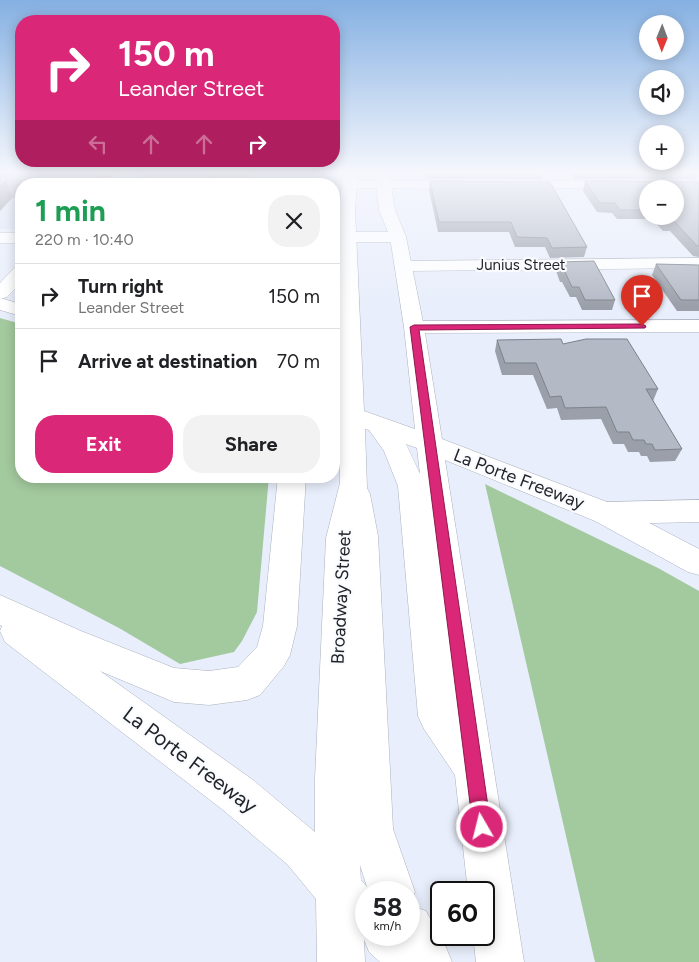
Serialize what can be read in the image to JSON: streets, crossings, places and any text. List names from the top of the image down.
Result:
{
  "streets": {
    "main road": ["Junius Street", "La Porte Freeway", "Broadway Street"]
  },
  "crossings": [
    ["La Porte Freeway", "Broadway Street"]
  ],
  "north": "bottom",
  "page": {
    "map_buttons": ["+", "−"],
    "turn": ["150 m", "Leander Street"],
    "heading": ["1 min", "220 m · 10:40"],
    "list": [
      {
        "name": "Turn right",
        "note": "Leander Street",
        "value": "150 m"
      },
      {
        "name": "Arrive at destination",
        "value": "70 m"
      }
    ],
    "buttons": ["Exit", "Share"],
    "speed": "58 km/h",
    "limit": "60"
  }
}
